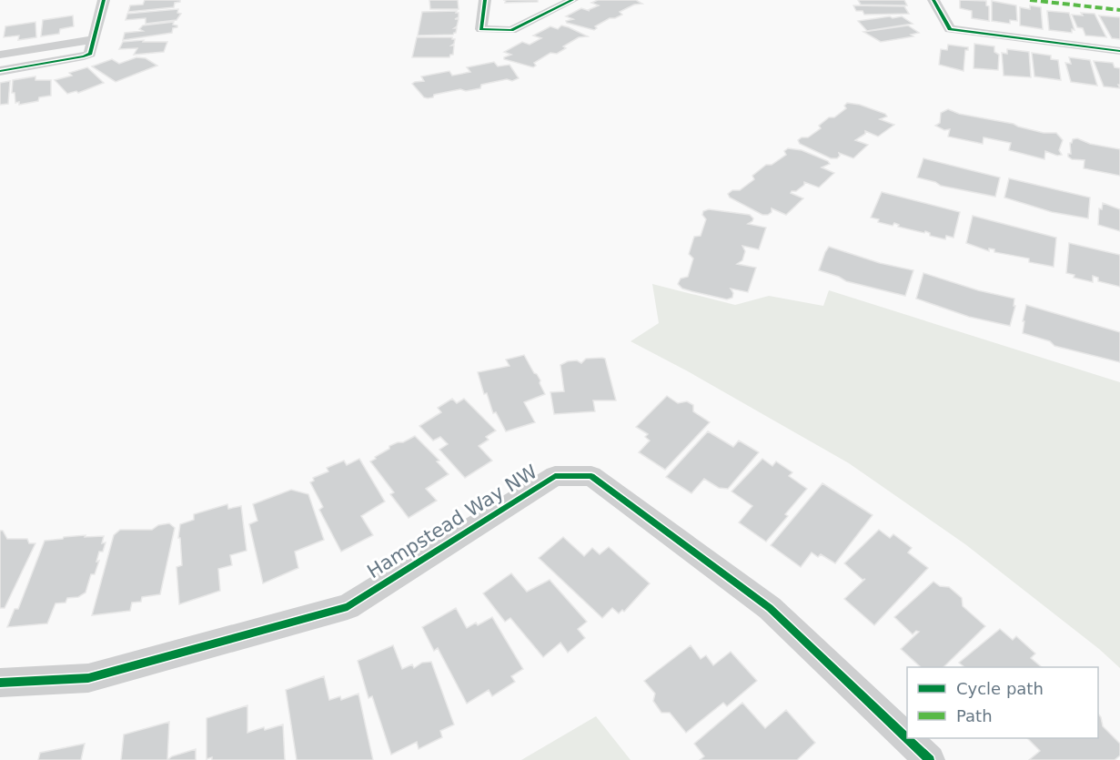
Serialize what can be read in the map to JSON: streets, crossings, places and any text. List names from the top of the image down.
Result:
{
  "streets": {
    "street": ["Hampstead Way NW"]
  },
  "legend": ["Cycle path", "Path"]
}
